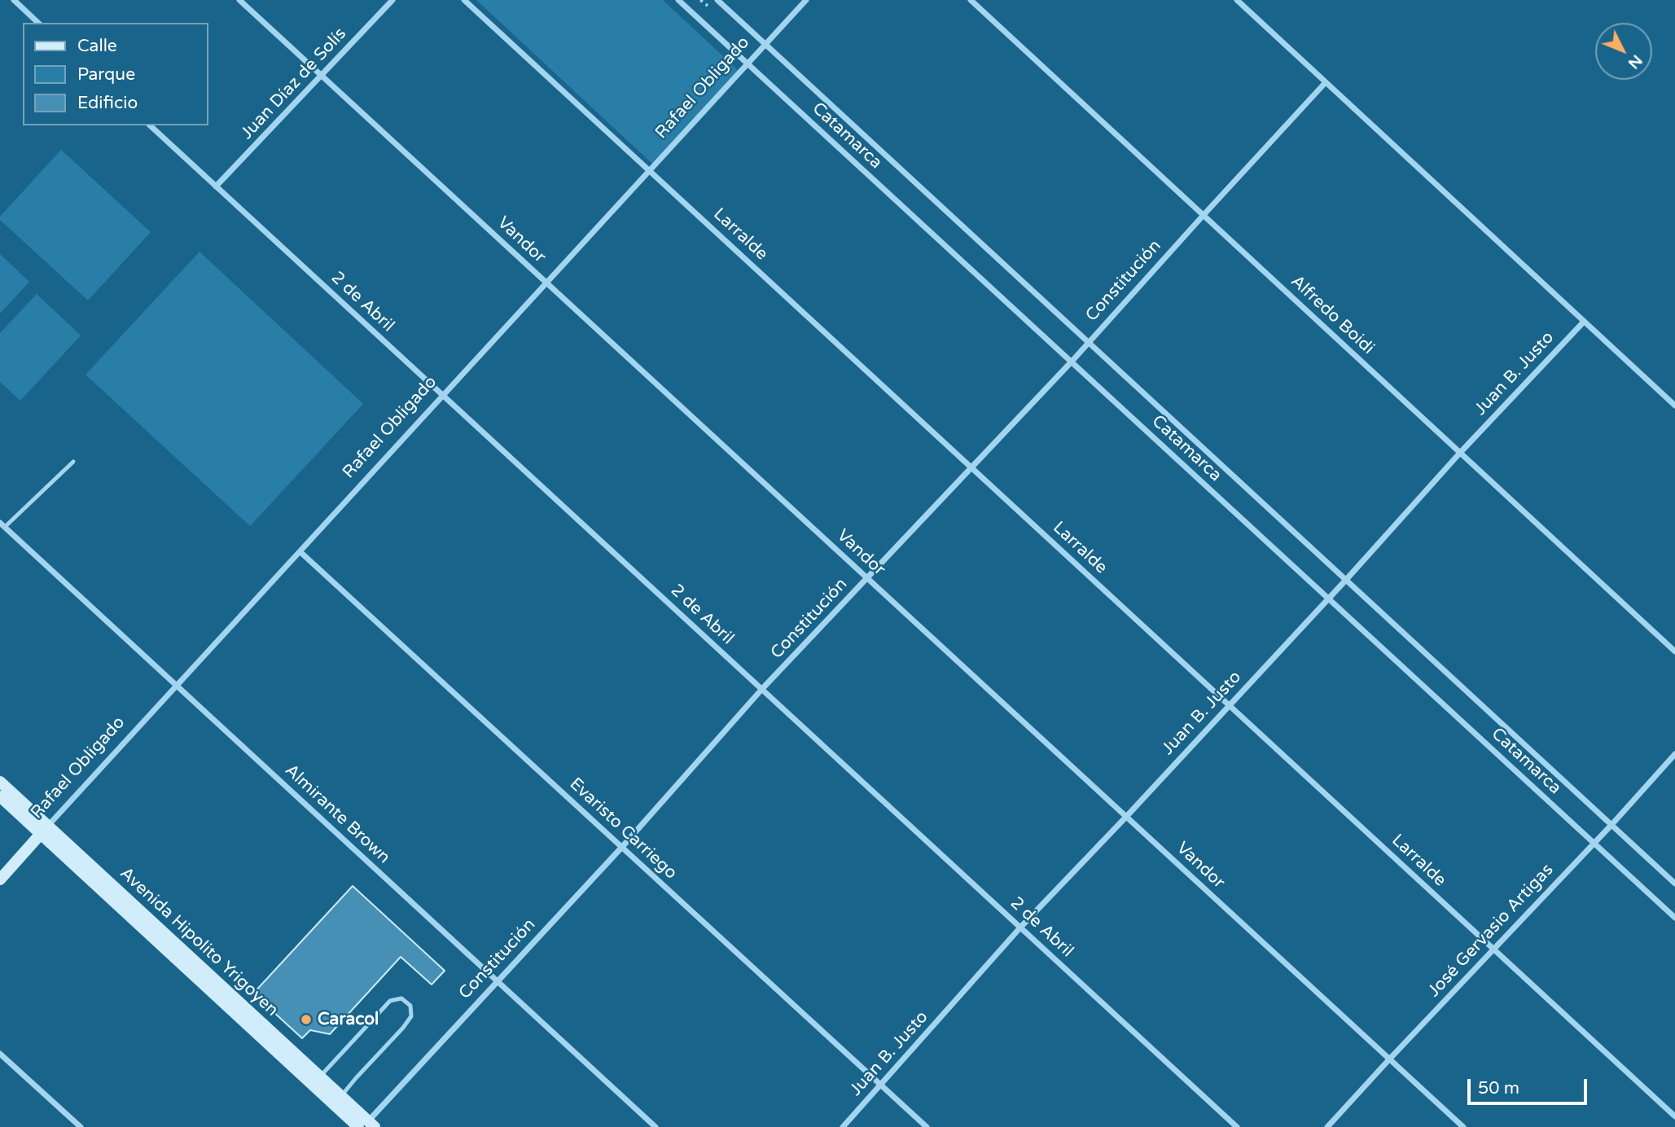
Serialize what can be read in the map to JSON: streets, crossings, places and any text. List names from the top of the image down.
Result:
{
  "streets": {
    "main road": ["Rafael Obligado", "Avenida Hipolito Yrigoyen"],
    "street": [
      "Juan Díaz de Solís",
      "Catamarca",
      "Larralde",
      "Vandor",
      "Constitución",
      "2 de Abril",
      "Alfredo Boidi",
      "Juan B. Justo",
      "Almirante Brown",
      "Evaristo Carriego",
      "José Gervasio Artigas"
    ]
  },
  "crossings": [
    ["Juan Díaz de Solís", "Vandor"],
    ["Juan Díaz de Solís", "2 de Abril"],
    ["Rafael Obligado", "Catamarca"],
    ["Rafael Obligado", "Larralde"],
    ["Rafael Obligado", "Vandor"],
    ["Rafael Obligado", "2 de Abril"],
    ["Rafael Obligado", "Almirante Brown"],
    ["Rafael Obligado", "Evaristo Carriego"],
    ["Rafael Obligado", "Avenida Hipolito Yrigoyen"],
    ["Catamarca", "Constitución"],
    ["Catamarca", "Juan B. Justo"],
    ["Catamarca", "José Gervasio Artigas"],
    ["Larralde", "Constitución"],
    ["Larralde", "Juan B. Justo"],
    ["Larralde", "José Gervasio Artigas"],
    ["Vandor", "Constitución"],
    ["Vandor", "Juan B. Justo"],
    ["Vandor", "José Gervasio Artigas"],
    ["Constitución", "2 de Abril"],
    ["Constitución", "Alfredo Boidi"],
    ["Constitución", "Almirante Brown"],
    ["Constitución", "Evaristo Carriego"],
    ["Constitución", "Avenida Hipolito Yrigoyen"],
    ["2 de Abril", "Juan B. Justo"],
    ["Alfredo Boidi", "Juan B. Justo"],
    ["Juan B. Justo", "Evaristo Carriego"]
  ],
  "places": ["Caracol"],
  "legend": ["Calle", "Parque", "Edificio"],
  "scale_bar": "50 m",
  "north": "bottom right"
}
